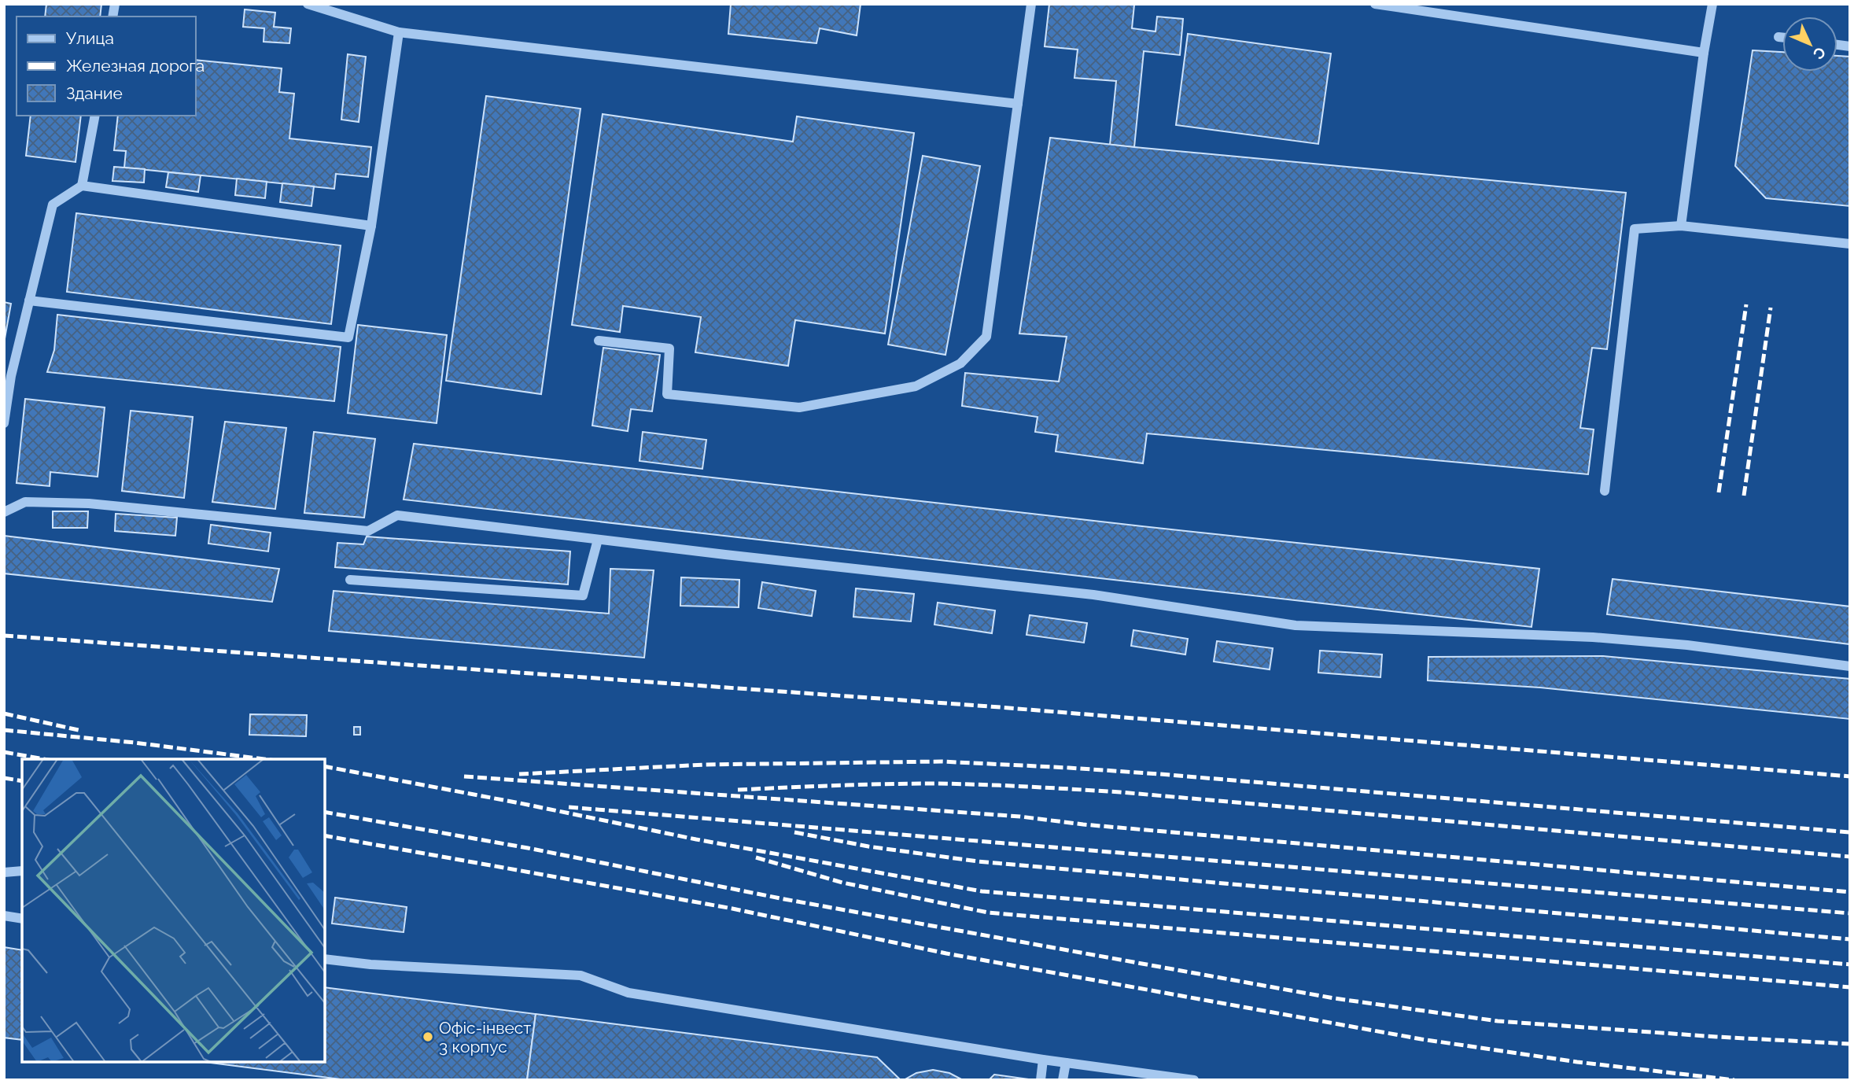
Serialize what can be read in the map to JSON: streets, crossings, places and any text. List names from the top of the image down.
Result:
{
  "places": ["Офіс-інвест 3 корпус"],
  "legend": ["Улица", "Железная дорога", "Здание"],
  "north": "bottom right"
}
